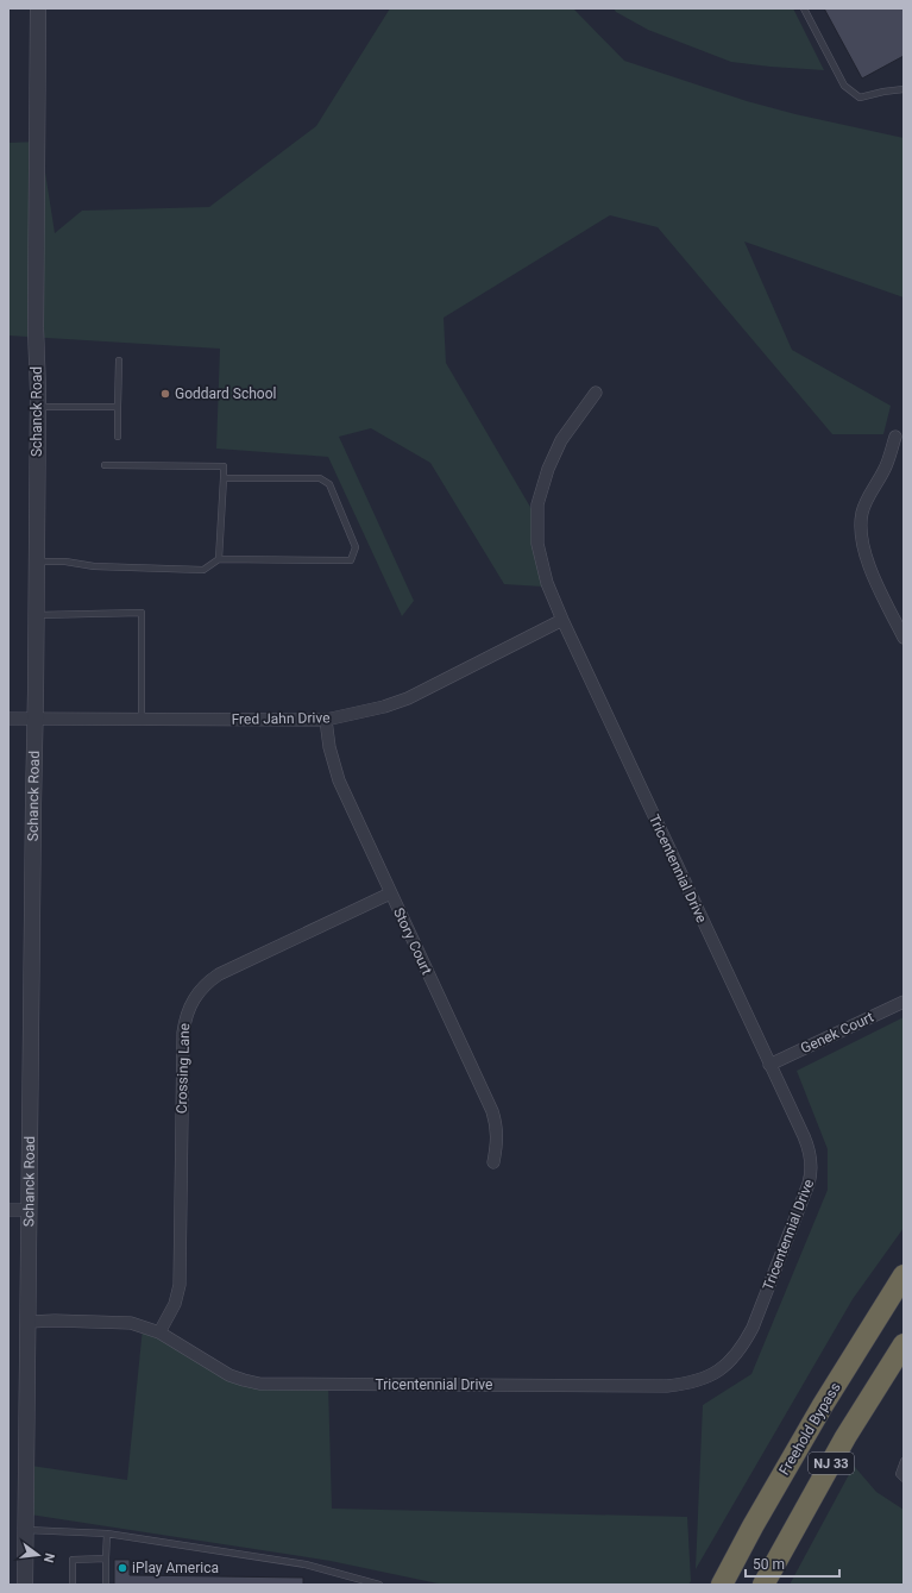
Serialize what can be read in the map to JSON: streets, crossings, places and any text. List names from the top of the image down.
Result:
{
  "streets": {
    "highway": ["Freehold Bypass", "NJ 33"],
    "street": [
      "Schanck Road",
      "Fred Jahn Drive",
      "Tricentennial Drive",
      "Story Court",
      "Genek Court",
      "Crossing Lane"
    ]
  },
  "crossings": [
    ["Schanck Road", "Fred Jahn Drive"],
    ["Schanck Road", "Tricentennial Drive"],
    ["Fred Jahn Drive", "Tricentennial Drive"],
    ["Fred Jahn Drive", "Story Court"],
    ["Tricentennial Drive", "Genek Court"],
    ["Tricentennial Drive", "Crossing Lane"],
    ["Story Court", "Crossing Lane"]
  ],
  "places": ["Goddard School", "iPlay America"],
  "scale_bar": "50 m",
  "north": "right"
}
